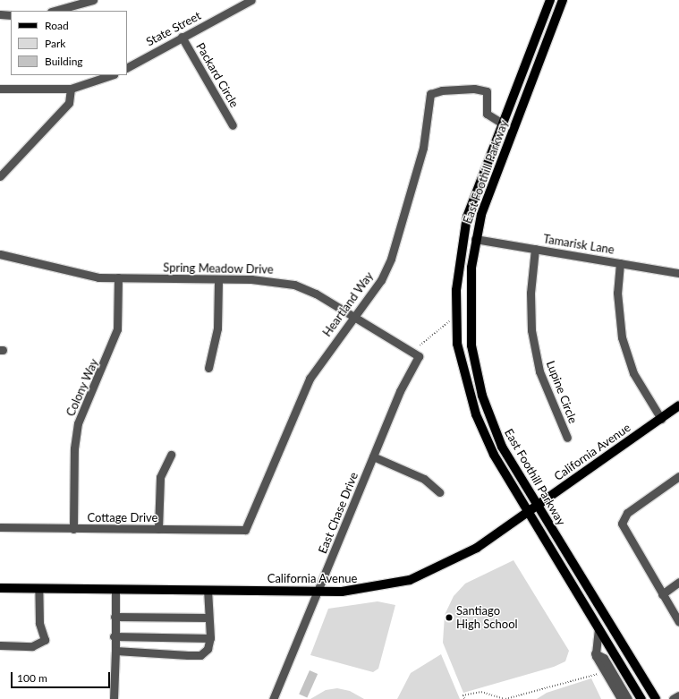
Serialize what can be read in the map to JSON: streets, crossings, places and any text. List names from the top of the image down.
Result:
{
  "streets": {
    "main road": ["East Foothill Parkway", "California Avenue"],
    "street": [
      "State Street",
      "Packard Circle",
      "Tamarisk Lane",
      "Spring Meadow Drive",
      "Heartland Way",
      "Colony Way",
      "Lupine Circle",
      "East Chase Drive",
      "Cottage Drive"
    ]
  },
  "crossings": [
    ["State Street", "Packard Circle"],
    ["East Foothill Parkway", "Tamarisk Lane"],
    ["East Foothill Parkway", "Heartland Way"],
    ["East Foothill Parkway", "California Avenue"],
    ["Tamarisk Lane", "Lupine Circle"],
    ["Spring Meadow Drive", "Heartland Way"],
    ["Spring Meadow Drive", "Colony Way"],
    ["Spring Meadow Drive", "East Chase Drive"],
    ["Heartland Way", "Cottage Drive"],
    ["Colony Way", "Cottage Drive"],
    ["California Avenue", "East Chase Drive"]
  ],
  "places": ["Santiago High School"],
  "legend": ["Road", "Park", "Building"],
  "scale_bar": "100 m"
}
